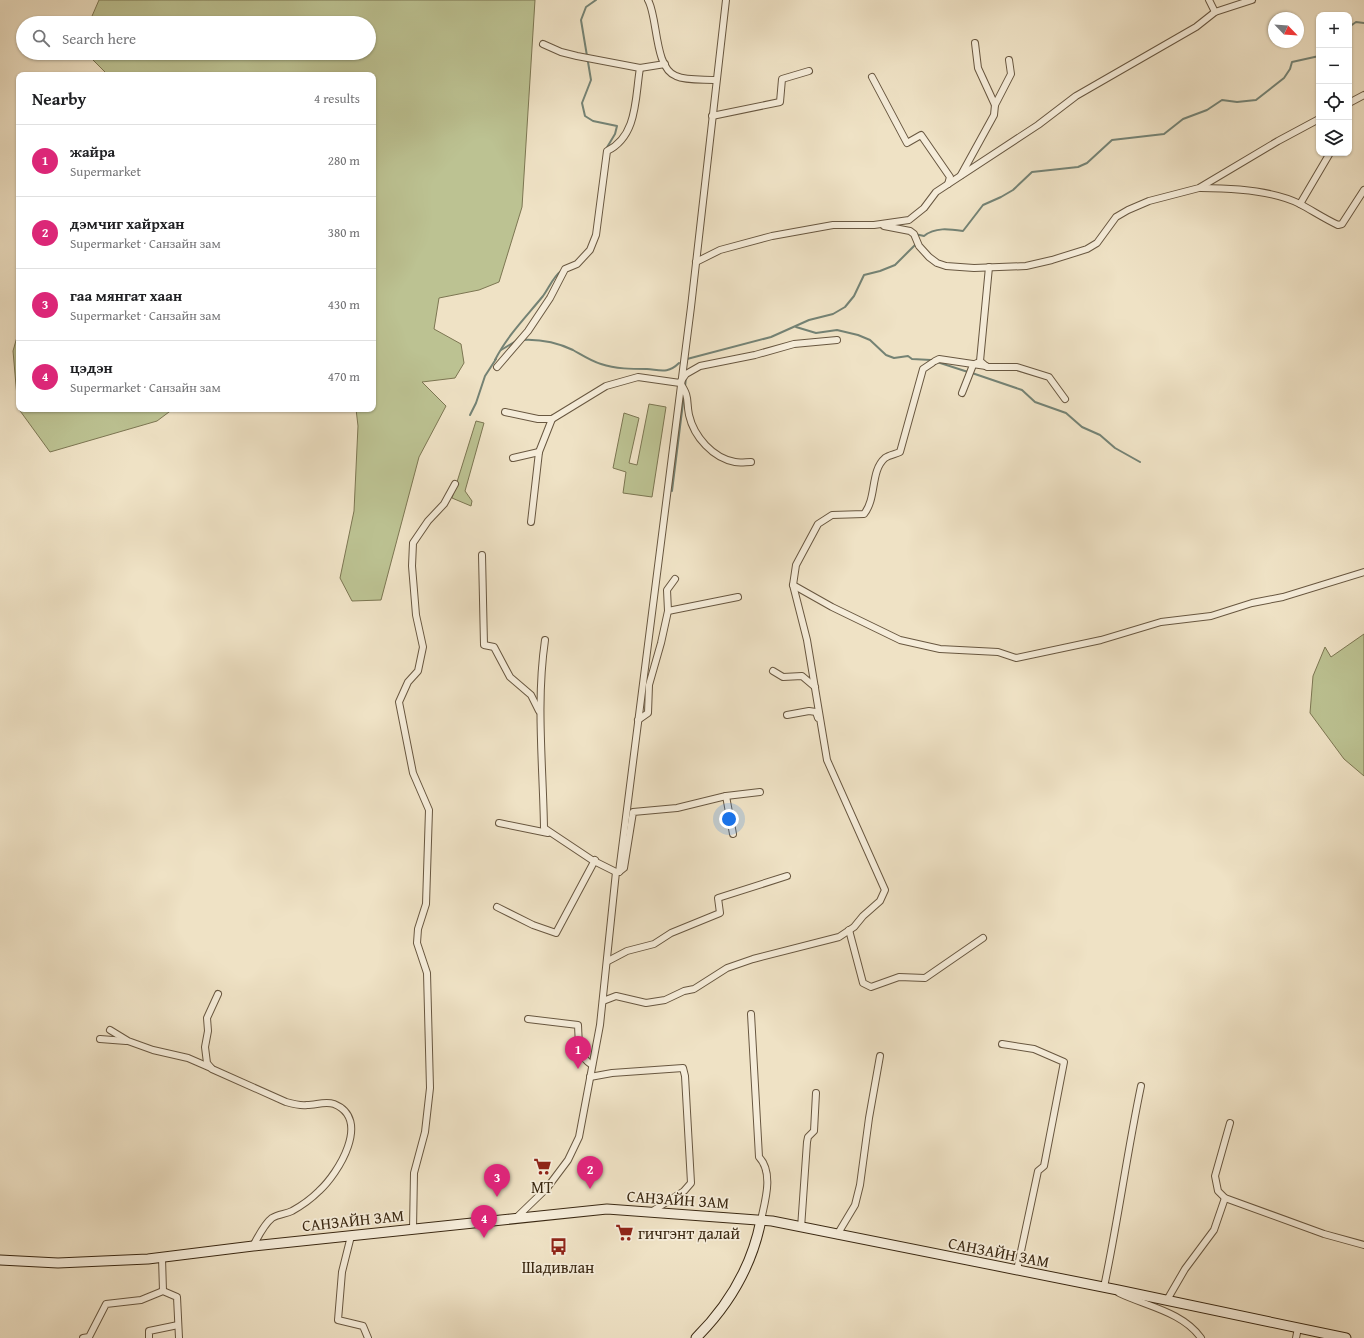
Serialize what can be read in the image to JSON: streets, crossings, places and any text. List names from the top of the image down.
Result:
{
  "streets": {
    "main road": ["САНЗАЙН ЗАМ"]
  },
  "places": {
    "supermarket": ["MT", "гичгэнт далай"],
    "bus stop": ["Шадивлан"]
  },
  "north": "bottom right",
  "page": {
    "map_buttons": ["+", "−"],
    "search": "Search here",
    "heading": ["Nearby", "4 results"],
    "list": [
      {
        "mark": "1",
        "name": "жайра",
        "note": "Supermarket",
        "value": "280 m"
      },
      {
        "mark": "2",
        "name": "дэмчиг хайрхан",
        "note": "Supermarket · Санзайн зам",
        "value": "380 m"
      },
      {
        "mark": "3",
        "name": "гаа мянгат хаан",
        "note": "Supermarket · Санзайн зам",
        "value": "430 m"
      },
      {
        "mark": "4",
        "name": "цэдэн",
        "note": "Supermarket · Санзайн зам",
        "value": "470 m"
      }
    ],
    "pins": [
      "1",
      "2",
      "3",
      "4"
    ]
  }
}
